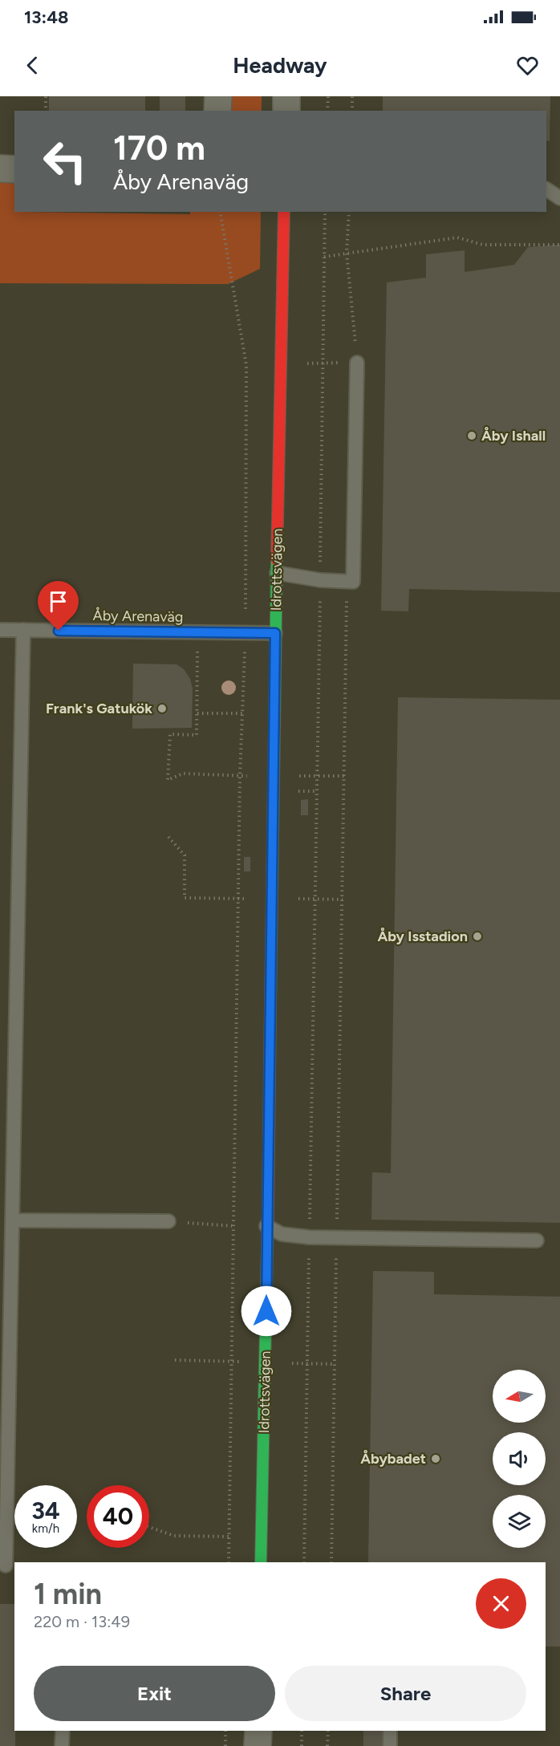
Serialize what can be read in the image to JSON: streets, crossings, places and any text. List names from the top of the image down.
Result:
{
  "streets": {
    "street": ["Idrottsvägen"],
    "lane": ["Åby Arenaväg"]
  },
  "crossings": [
    ["Idrottsvägen", "Åby Arenaväg"]
  ],
  "places": [
    "Åby Ishall",
    "Frank's Gatukök",
    "Åby Isstadion",
    "Åbybadet"
  ],
  "north": "left",
  "page": {
    "status": "13:48",
    "header": "Headway",
    "turn": ["170 m", "Åby Arenaväg"],
    "speed": "34 km/h",
    "limit": "40",
    "heading": ["1 min", "220 m · 13:49"],
    "buttons": ["Exit", "Share"]
  }
}
